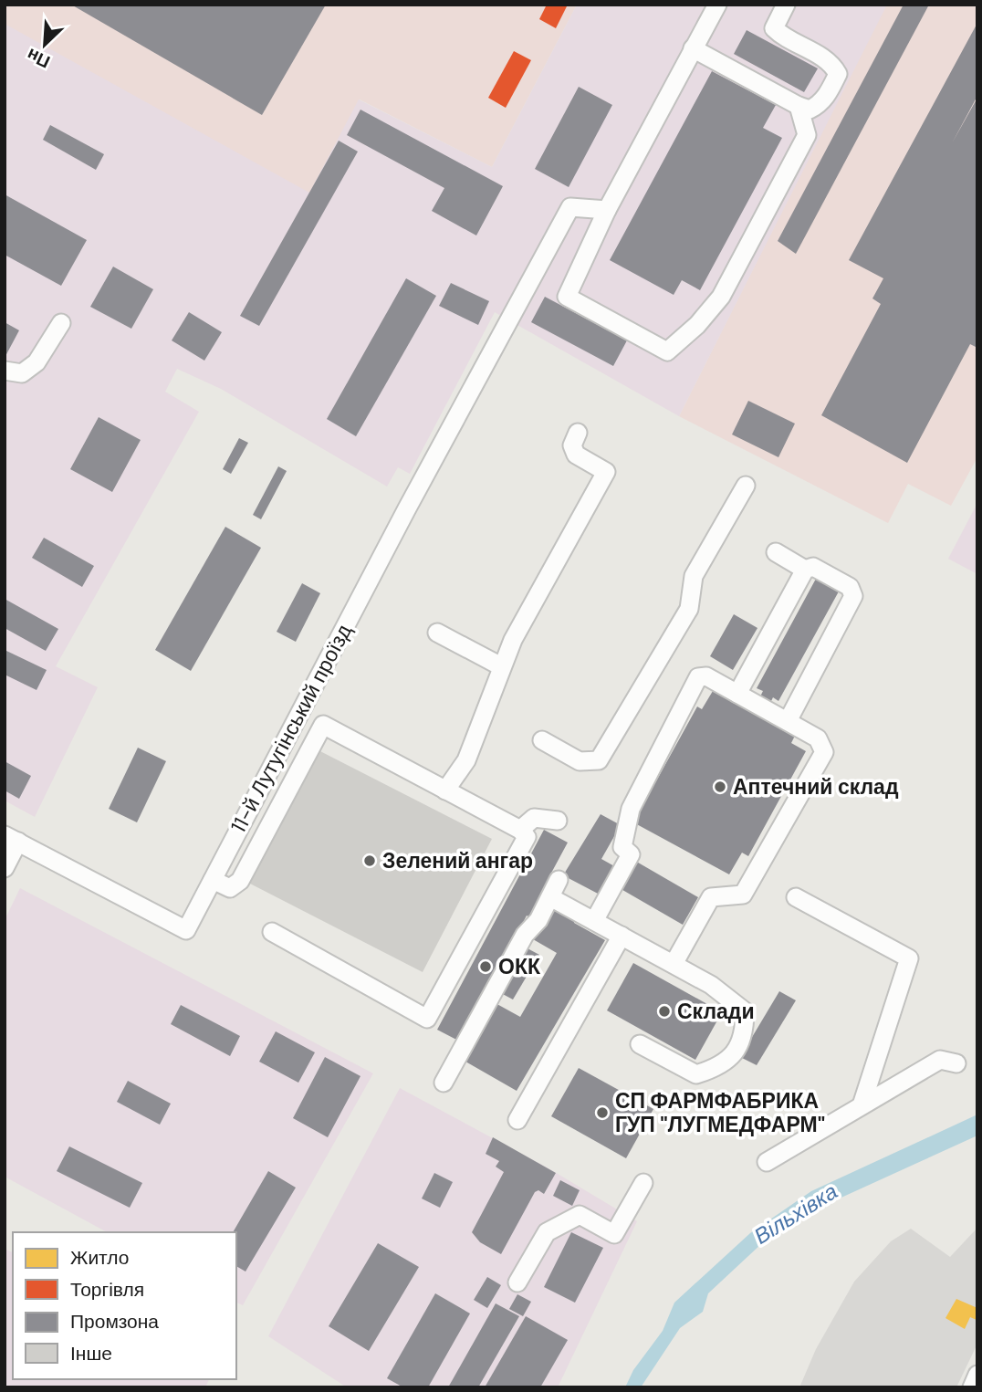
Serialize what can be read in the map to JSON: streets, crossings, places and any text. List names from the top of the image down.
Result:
{
  "streets": {
    "street": ["11-й Лутугінський проїзд"]
  },
  "water": ["Вільхівка"],
  "places": [
    "Аптечний склад",
    "Зелений ангар",
    "ОКК",
    "Склади",
    "СП ФАРМФАБРИКА ГУП \"ЛУГМЕДФАРМ\""
  ],
  "legend": [
    "Житло",
    "Торгівля",
    "Промзона",
    "Інше"
  ],
  "north": "bottom left"
}
